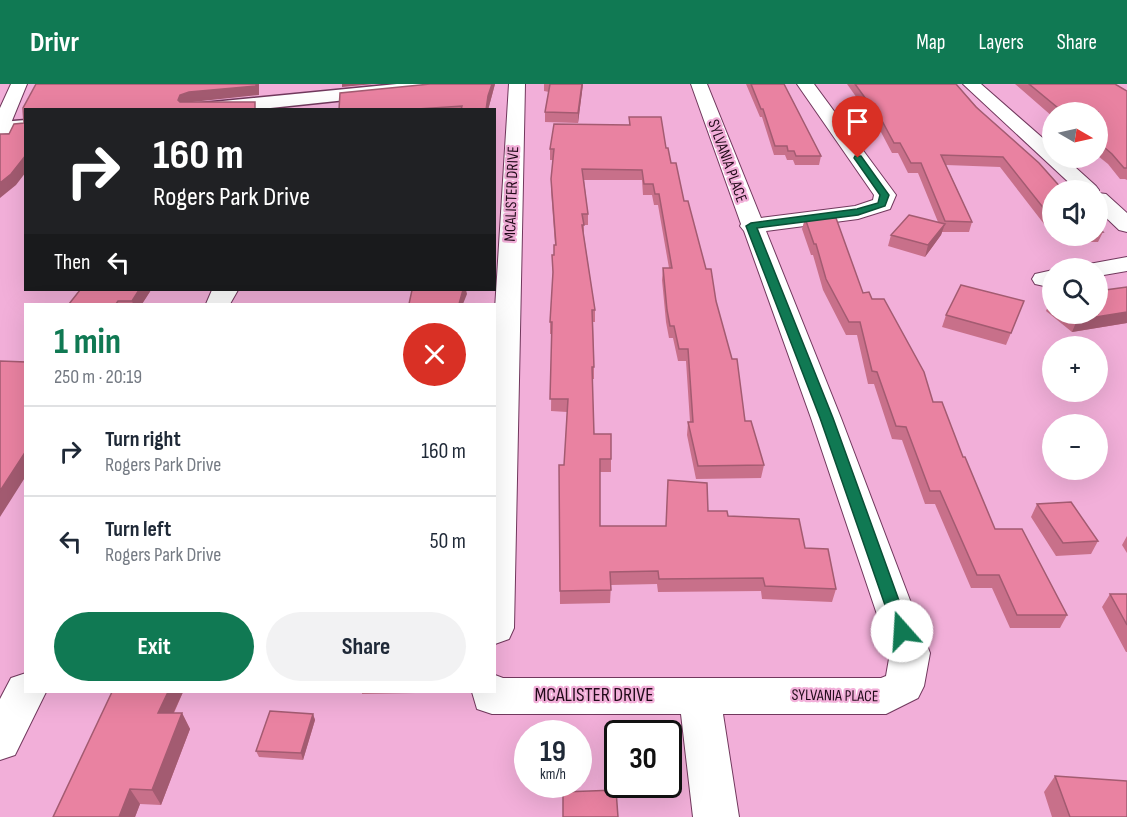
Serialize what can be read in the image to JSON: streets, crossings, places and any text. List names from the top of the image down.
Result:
{
  "streets": {
    "street": ["SYLVANIA PLACE", "MCALISTER DRIVE"]
  },
  "crossings": [
    ["SYLVANIA PLACE", "MCALISTER DRIVE"]
  ],
  "north": "right",
  "page": {
    "header": "Drivr",
    "nav": ["Map", "Layers", "Share"],
    "map_buttons": ["+", "−"],
    "turn": ["160 m", "Rogers Park Drive"],
    "then": "Then",
    "heading": ["1 min", "250 m · 20:19"],
    "list": [
      {
        "name": "Turn right",
        "note": "Rogers Park Drive",
        "value": "160 m"
      },
      {
        "name": "Turn left",
        "note": "Rogers Park Drive",
        "value": "50 m"
      }
    ],
    "buttons": ["Exit", "Share"],
    "speed": "19 km/h",
    "limit": "30"
  }
}
